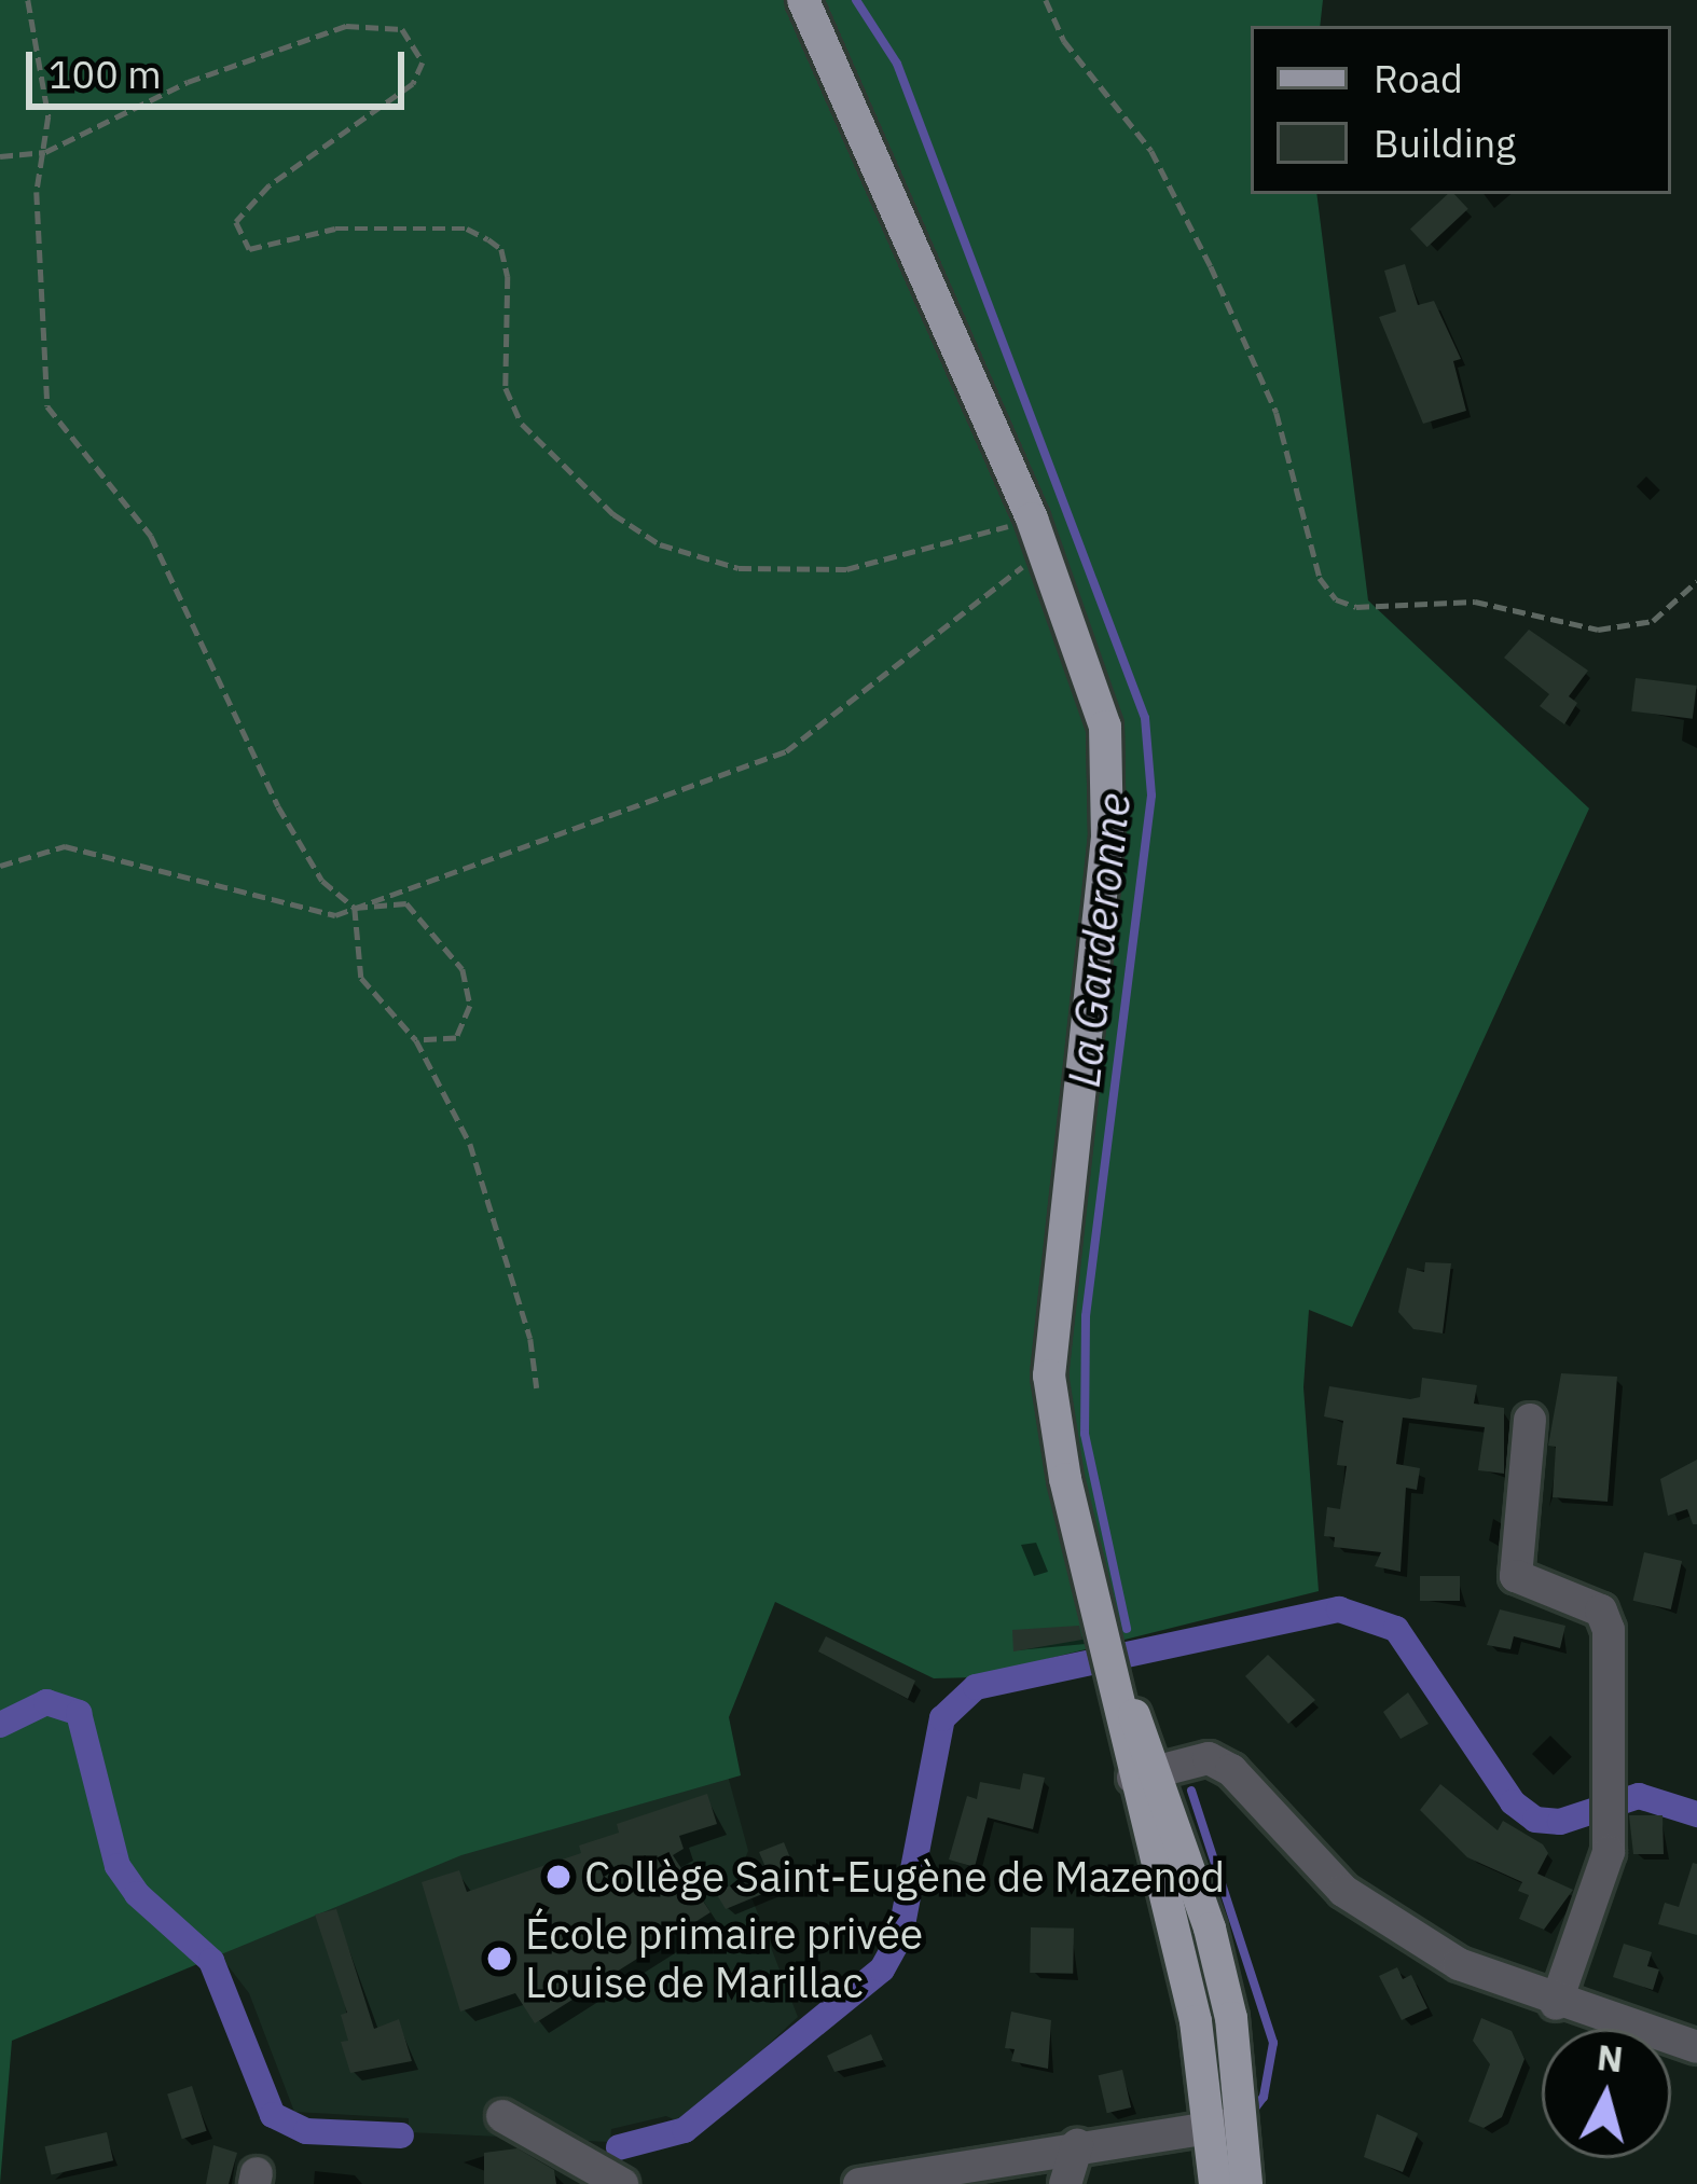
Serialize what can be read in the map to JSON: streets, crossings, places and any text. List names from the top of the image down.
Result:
{
  "water": ["La Garderonne"],
  "places": ["Collège Saint-Eugène de Mazenod", "École primaire privée Louise de Marillac"],
  "legend": ["Road", "Building"],
  "scale_bar": "100 m",
  "north": "top"
}
